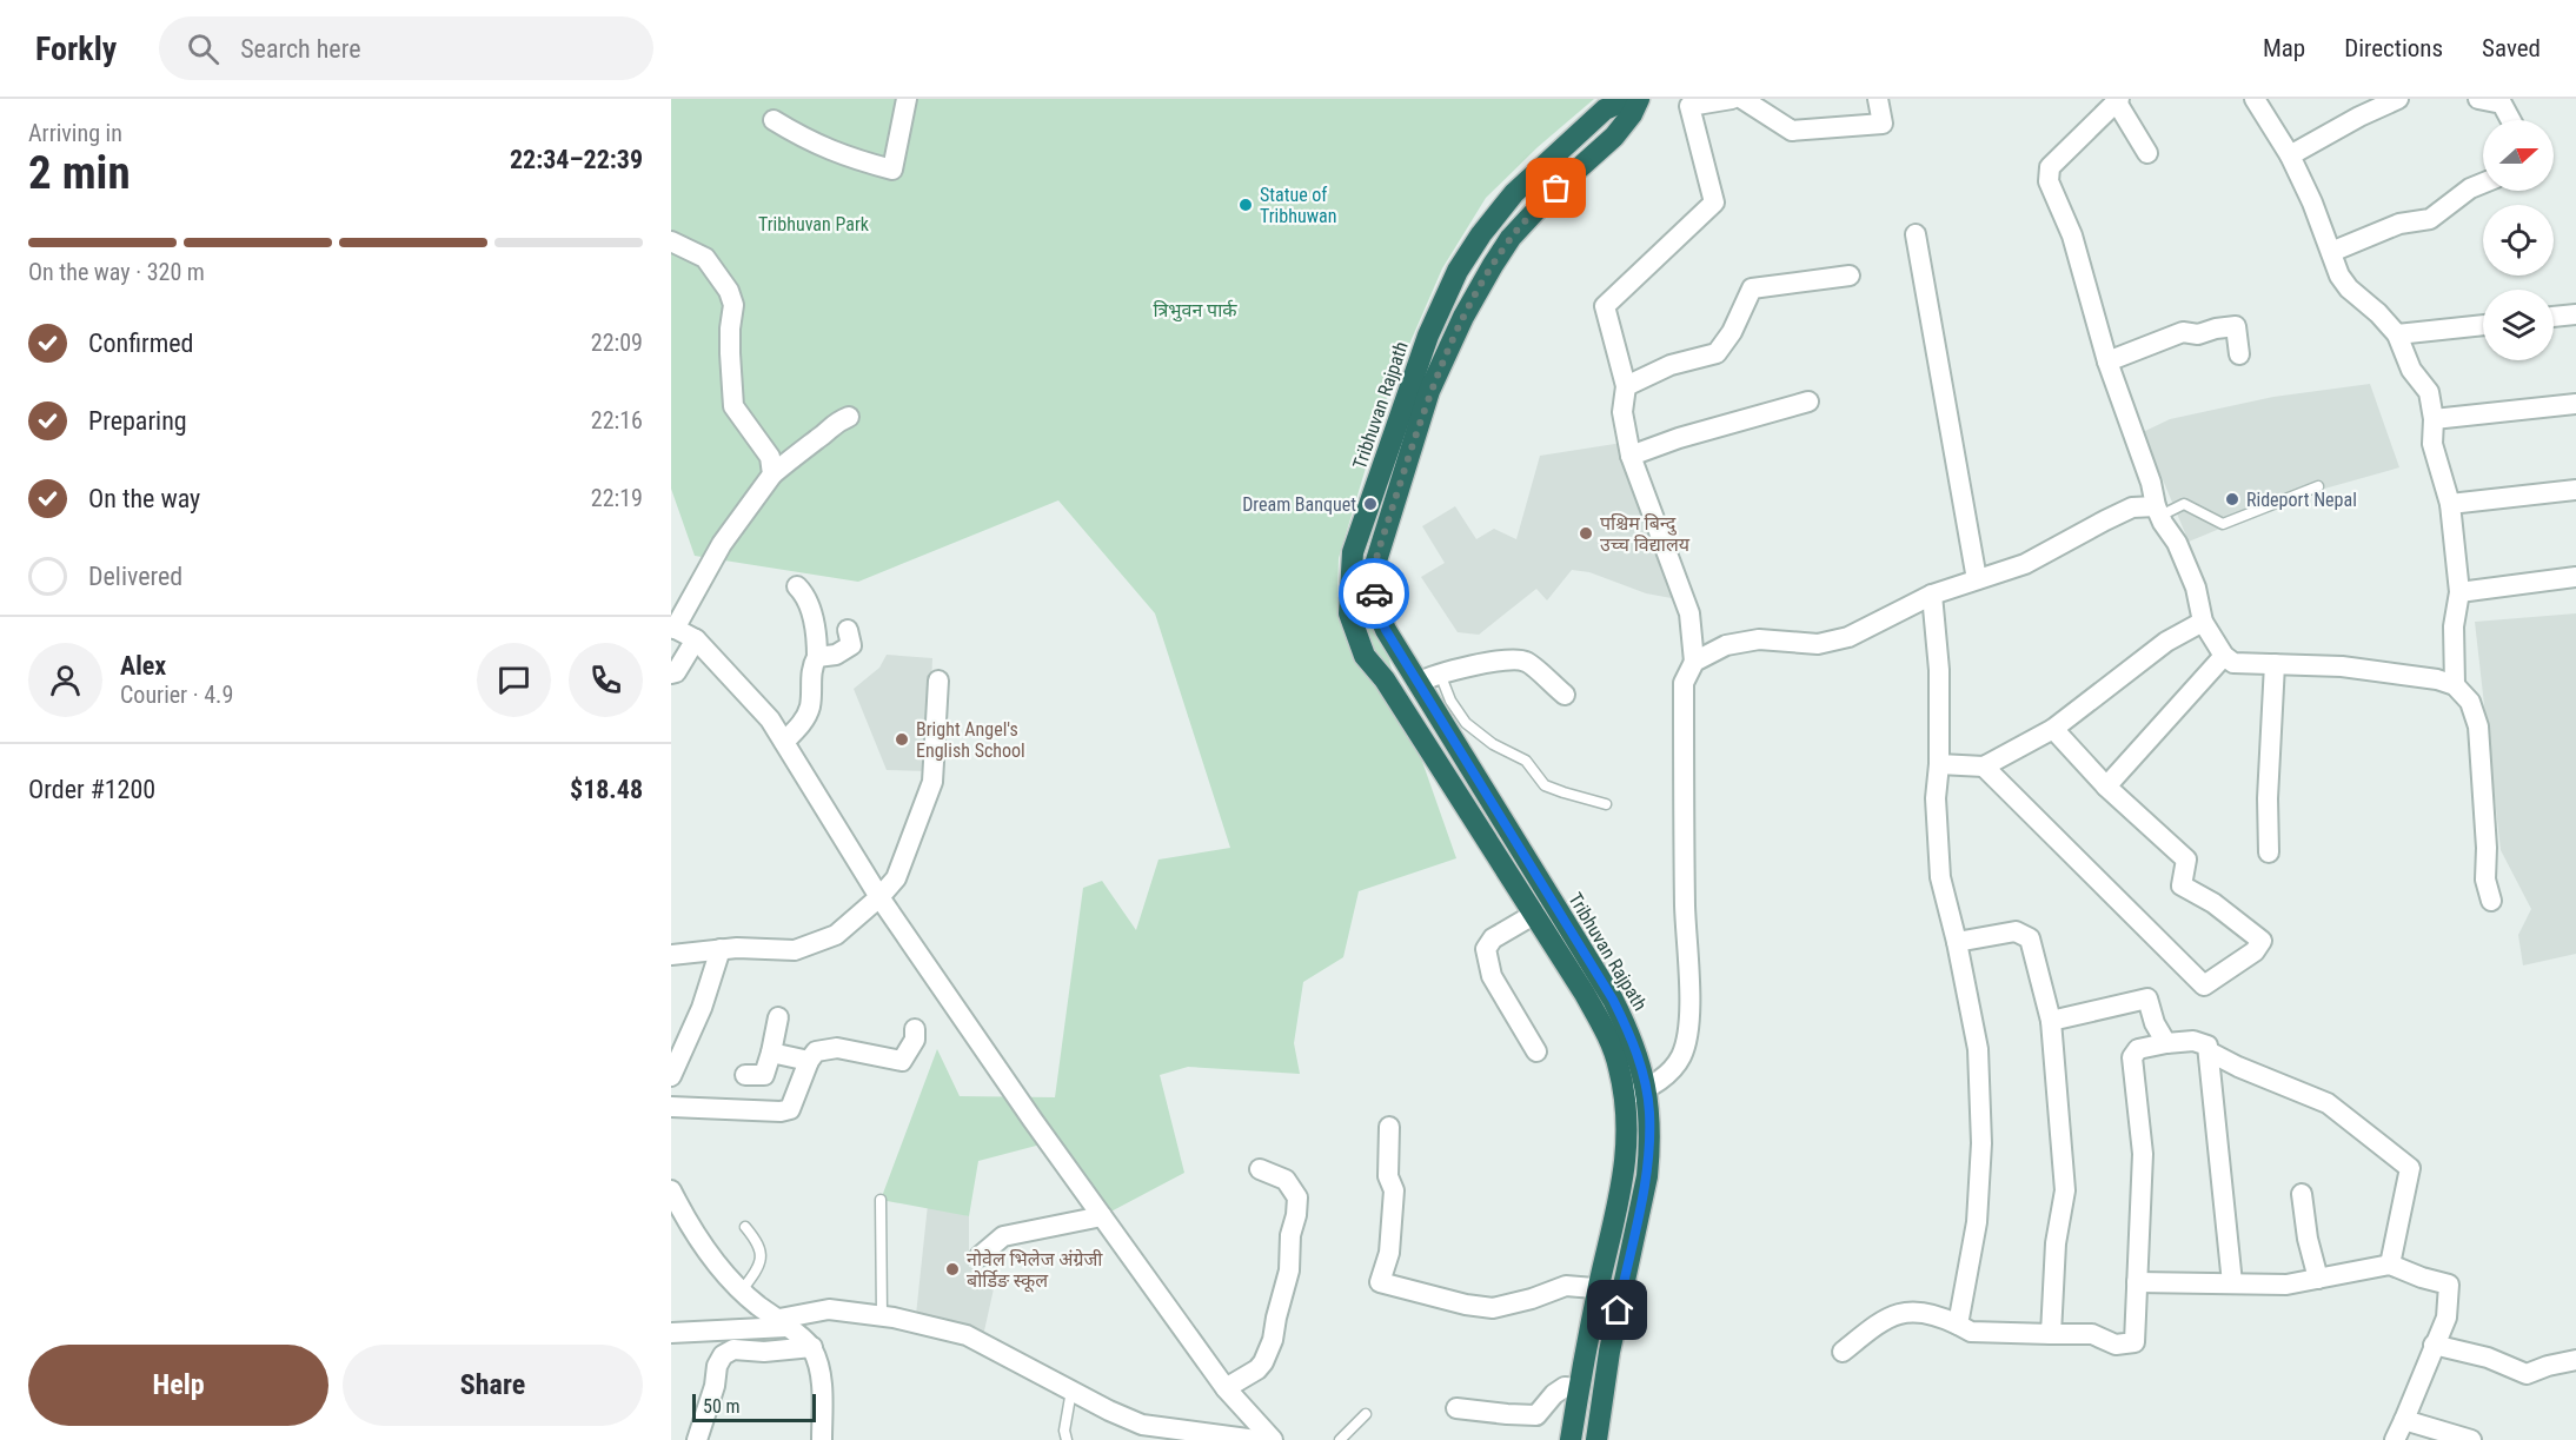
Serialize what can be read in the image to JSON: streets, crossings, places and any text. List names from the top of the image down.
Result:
{
  "streets": {
    "highway": ["Tribhuvan Rajpath"]
  },
  "parks": ["Tribhuvan Park", "त्रिभुवन पार्क"],
  "places": [
    "Statue of Tribhuwan",
    "Rideport Nepal",
    "Dream Banquet",
    "पश्चिम बिन्दु उच्च विद्यालय",
    "Bright Angel's English School",
    "नोवेल भिलेज अंग्रेजी बोर्डिङ स्कूल"
  ],
  "scale_bar": "50 m",
  "north": "right",
  "page": {
    "header": "Forkly",
    "search": "Search here",
    "nav": ["Map", "Directions", "Saved"],
    "heading": ["2 min", "Arriving in", "22:34–22:39"],
    "panel": [
      "Alex",
      "Courier · 4.9",
      "Order #1200",
      "$18.48"
    ],
    "bar": "On the way · 320 m",
    "list": [
      ["Confirmed", "22:09"],
      ["Preparing", "22:16"],
      ["On the way", "22:19"],
      "Delivered"
    ],
    "buttons": ["Help", "Share"],
    "scale": "50 m"
  }
}
